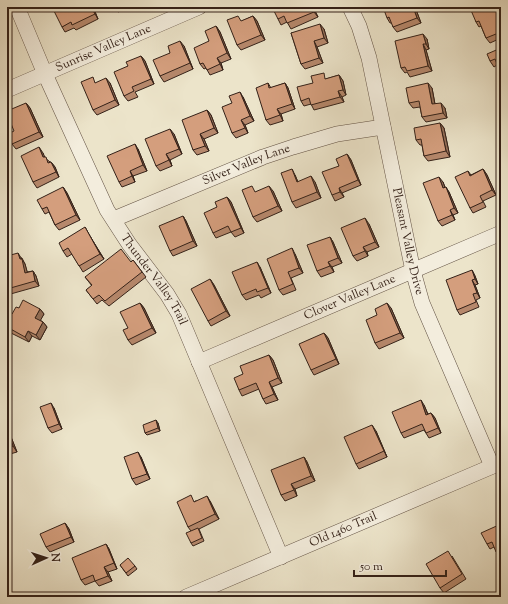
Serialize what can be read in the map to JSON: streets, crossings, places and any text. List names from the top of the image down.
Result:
{
  "streets": {
    "street": [
      "Sunrise Valley Lane",
      "Silver Valley Lane",
      "Pleasant Valley Drive",
      "Thunder Valley Trail",
      "Clover Valley Lane",
      "Old 1460 Trail"
    ]
  },
  "crossings": [
    ["Sunrise Valley Lane", "Thunder Valley Trail"],
    ["Silver Valley Lane", "Pleasant Valley Drive"],
    ["Silver Valley Lane", "Thunder Valley Trail"],
    ["Pleasant Valley Drive", "Clover Valley Lane"],
    ["Pleasant Valley Drive", "Old 1460 Trail"],
    ["Thunder Valley Trail", "Clover Valley Lane"],
    ["Thunder Valley Trail", "Old 1460 Trail"]
  ],
  "scale_bar": "50 m",
  "north": "right"
}
